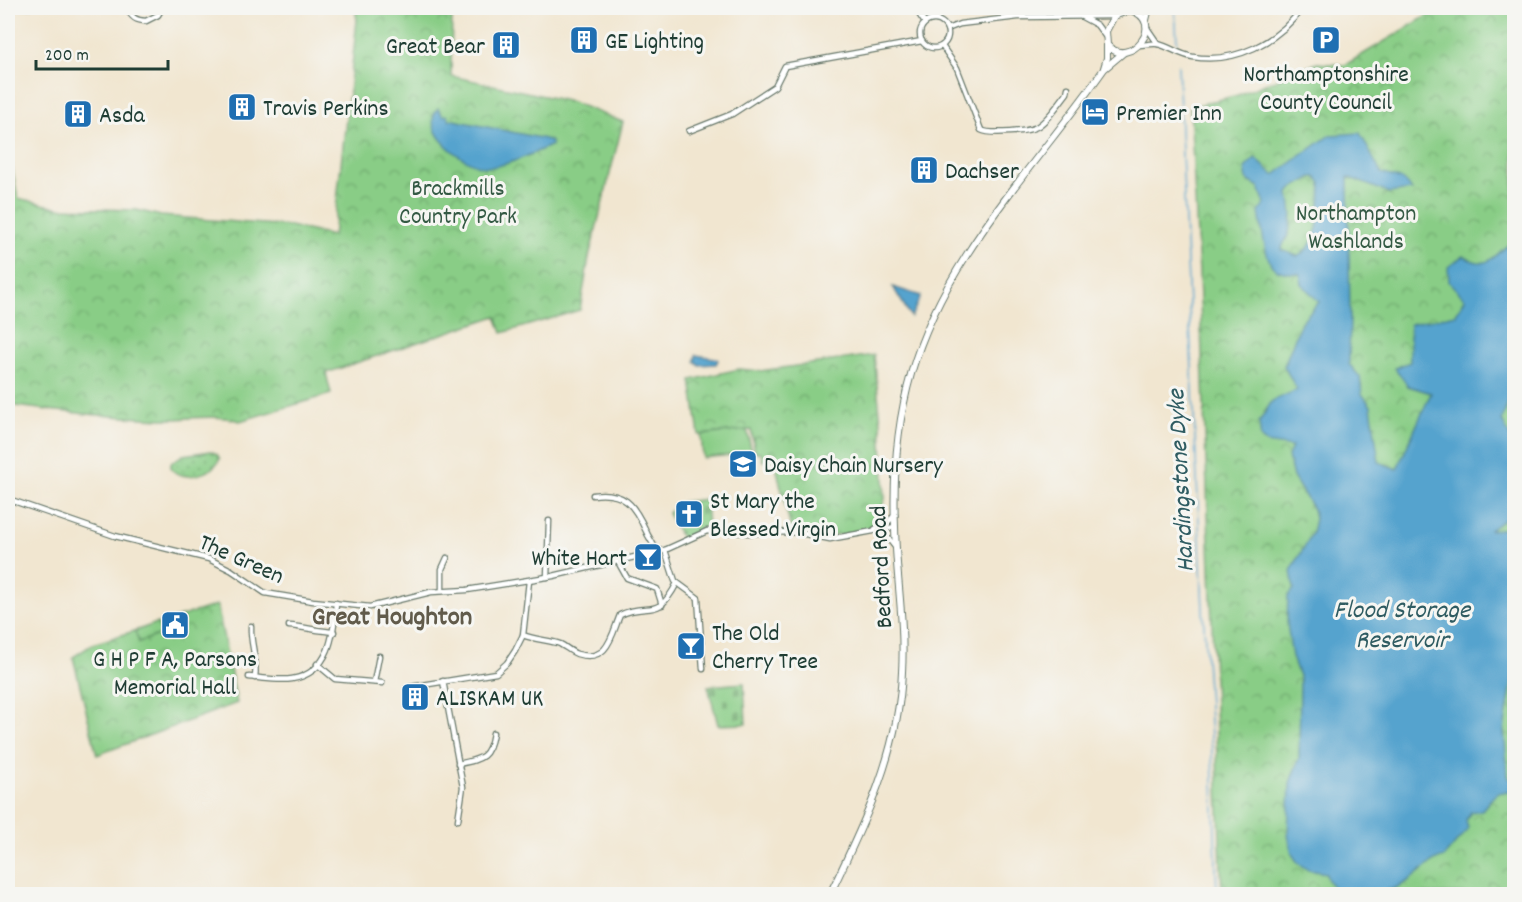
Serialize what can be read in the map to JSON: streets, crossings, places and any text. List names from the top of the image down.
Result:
{
  "streets": {
    "highway": ["Bedford Road"],
    "street": ["The Green"]
  },
  "districts": ["Great Houghton"],
  "water": ["Hardingstone Dyke", "Flood Storage Reservoir"],
  "parks": ["Brackmills Country Park", "Northampton Washlands"],
  "places": {
    "building": [
      "GE Lighting",
      "Great Bear",
      "Travis Perkins",
      "Asda",
      "Dachser",
      "ALISKAM UK"
    ],
    "parking": ["Northamptonshire County Council"],
    "hotel": ["Premier Inn"],
    "school or university": ["Daisy Chain Nursery"],
    "church": ["St Mary the Blessed Virgin"],
    "bar": ["White Hart", "The Old Cherry Tree"],
    "public building": ["G H P F A, Parsons Memorial Hall"]
  },
  "scale_bar": "200 m"
}
